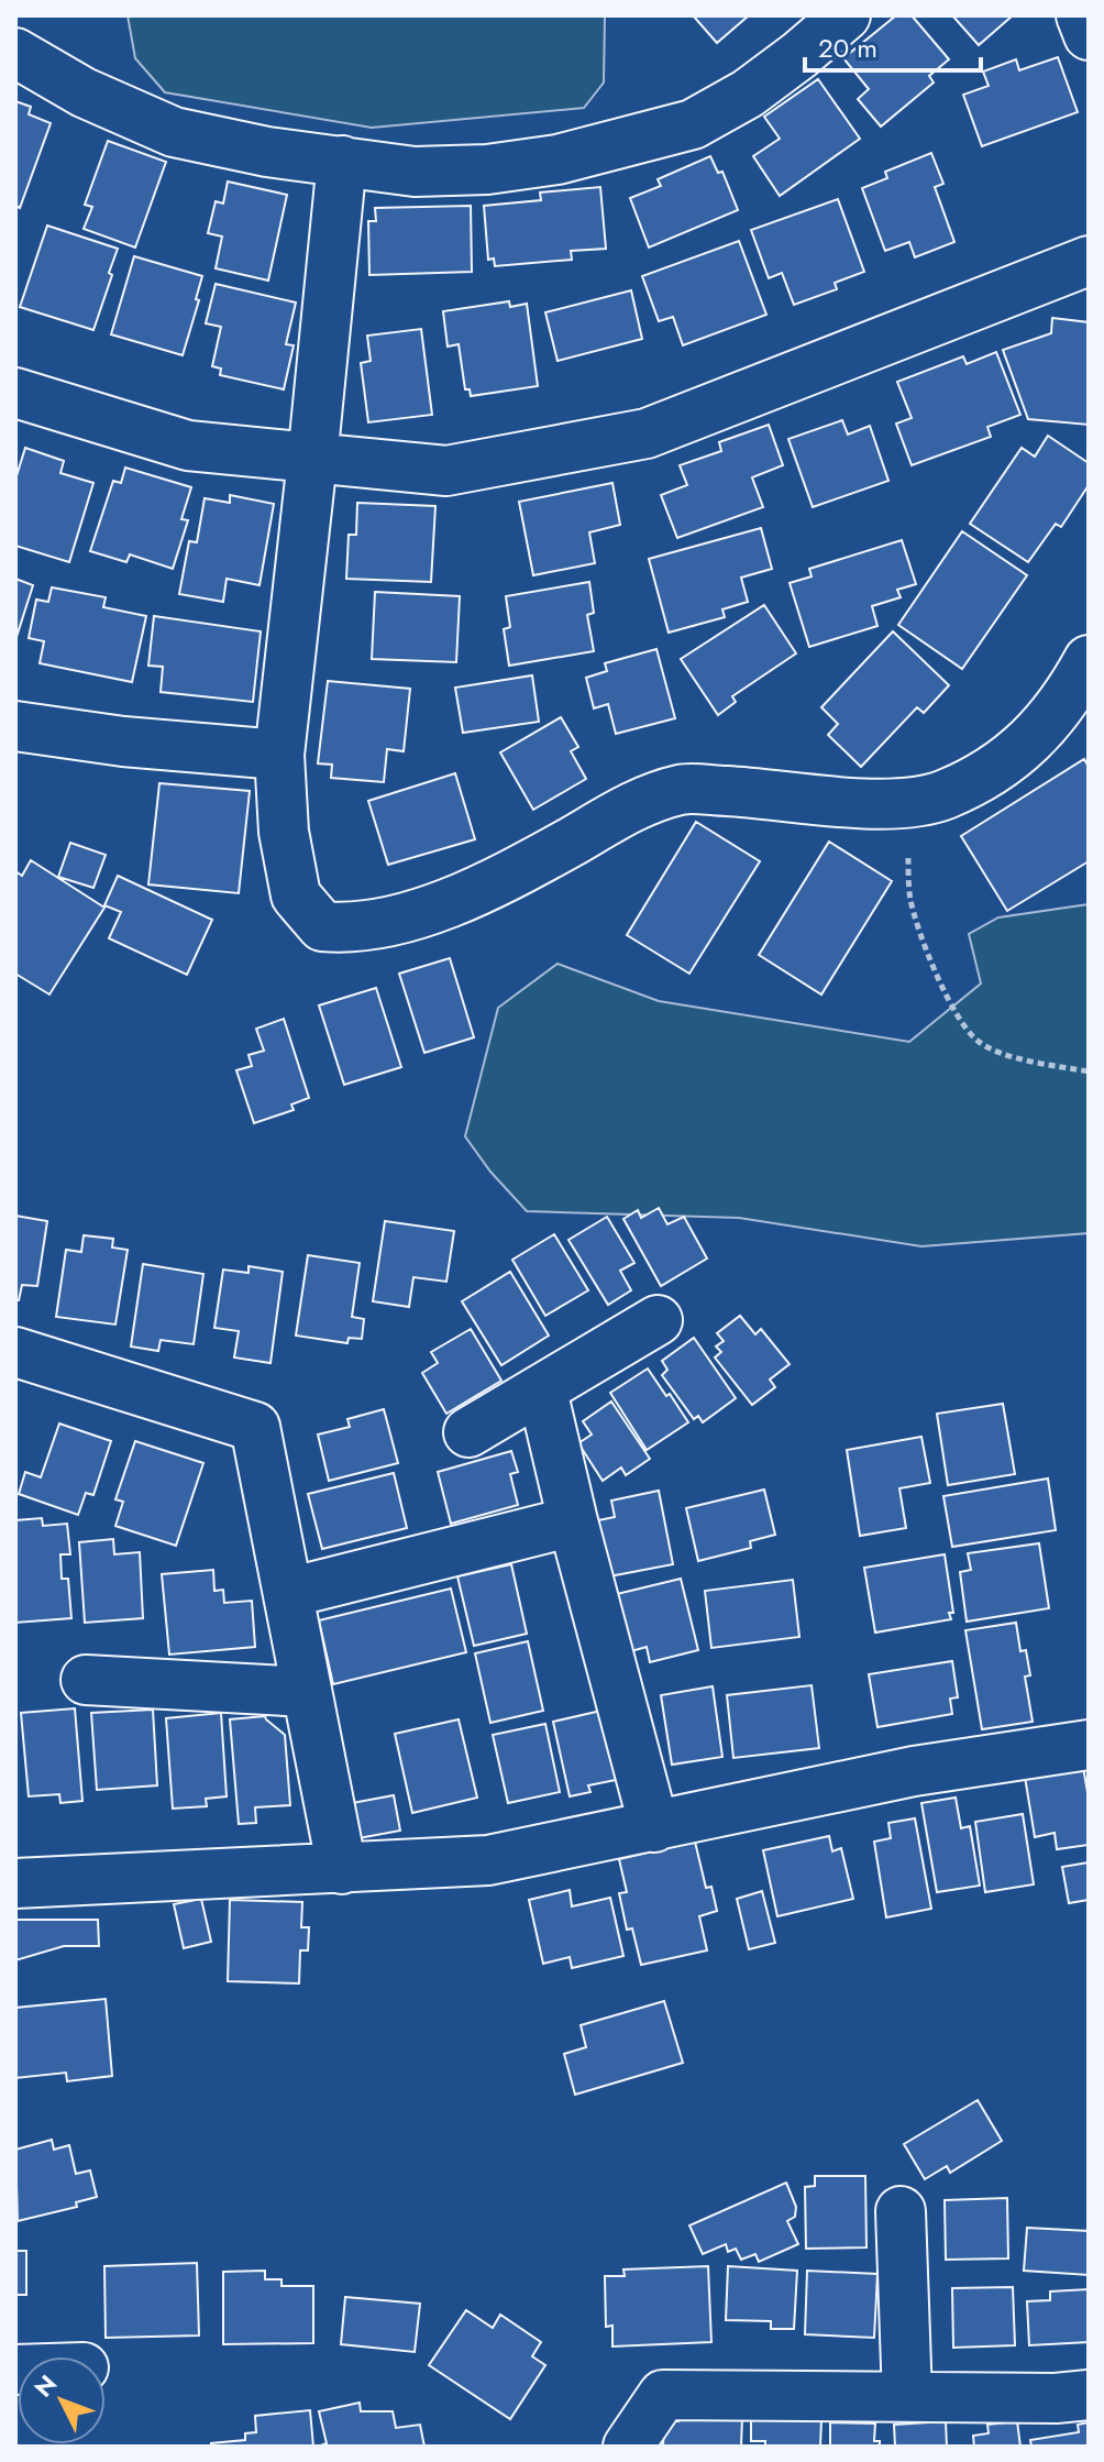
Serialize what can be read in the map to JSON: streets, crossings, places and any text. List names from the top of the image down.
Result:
{
  "scale_bar": "20 m",
  "north": "top left"
}
